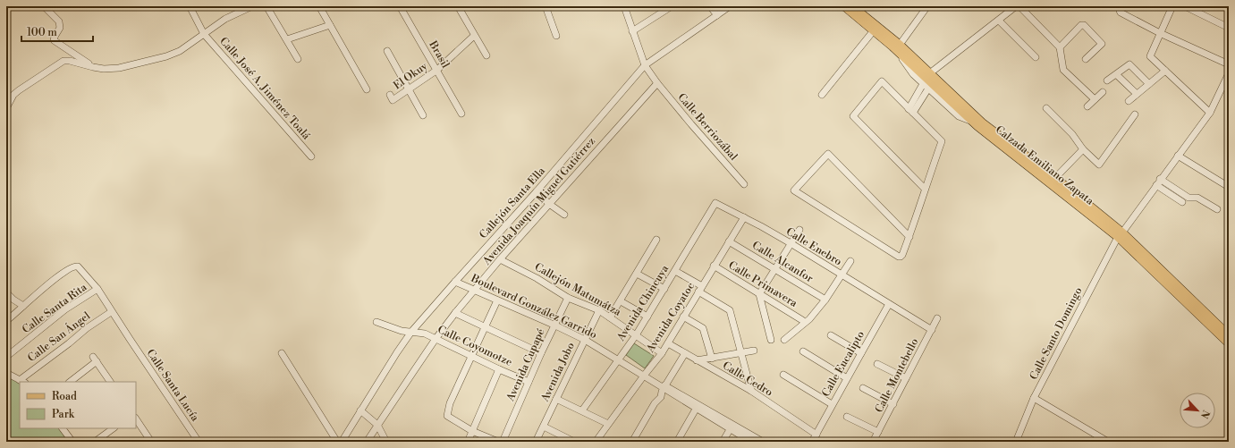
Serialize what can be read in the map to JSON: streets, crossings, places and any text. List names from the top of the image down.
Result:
{
  "streets": {
    "main road": ["Calzada Emiliano Zapata"],
    "street": [
      "Brasil",
      "El Okuy",
      "Calle José A. Jiménez Toalá",
      "Calle Berriozábal",
      "Avenida Joaquín Miguel Gutiérrez",
      "Callejón Santa Ella",
      "Calle Enebro",
      "Calle Alcanfor",
      "Calle Primavera",
      "Callejón Matumátza",
      "Avenida Chincuya",
      "Boulevard González Garrido",
      "Calle Santa Rita",
      "Avenida Coyatoc",
      "Calle Santo Domingo",
      "Calle San Ángel",
      "Calle Coyomotze",
      "Calle Eucalipto",
      "Avenida Cupapé",
      "Avenida Jobo",
      "Calle Montebello",
      "Calle Cedro",
      "Calle Santa Lucía"
    ]
  },
  "crossings": [
    ["Brasil", "El Okuy"],
    ["Calle Berriozábal", "Avenida Joaquín Miguel Gutiérrez"],
    ["Calle Berriozábal", "Callejón Santa Ella"],
    ["Calzada Emiliano Zapata", "Calle Santo Domingo"],
    ["Avenida Joaquín Miguel Gutiérrez", "Callejón Matumátza"],
    ["Avenida Joaquín Miguel Gutiérrez", "Boulevard González Garrido"],
    ["Avenida Joaquín Miguel Gutiérrez", "Calle Coyomotze"],
    ["Callejón Santa Ella", "Boulevard González Garrido"],
    ["Callejón Santa Ella", "Calle Coyomotze"],
    ["Calle Enebro", "Avenida Chincuya"],
    ["Calle Enebro", "Avenida Coyatoc"],
    ["Calle Enebro", "Calle Eucalipto"],
    ["Calle Enebro", "Calle Montebello"],
    ["Calle Alcanfor", "Avenida Coyatoc"],
    ["Calle Primavera", "Avenida Coyatoc"],
    ["Callejón Matumátza", "Avenida Chincuya"],
    ["Callejón Matumátza", "Avenida Coyatoc"],
    ["Callejón Matumátza", "Avenida Cupapé"],
    ["Callejón Matumátza", "Avenida Jobo"],
    ["Avenida Chincuya", "Boulevard González Garrido"],
    ["Boulevard González Garrido", "Avenida Coyatoc"],
    ["Boulevard González Garrido", "Avenida Cupapé"],
    ["Boulevard González Garrido", "Avenida Jobo"],
    ["Calle Santa Rita", "Calle Santa Lucía"],
    ["Avenida Coyatoc", "Calle Cedro"],
    ["Calle San Ángel", "Calle Santa Lucía"],
    ["Calle Coyomotze", "Avenida Cupapé"],
    ["Calle Eucalipto", "Calle Cedro"]
  ],
  "legend": ["Road", "Park"],
  "scale_bar": "100 m",
  "north": "bottom right"
}
